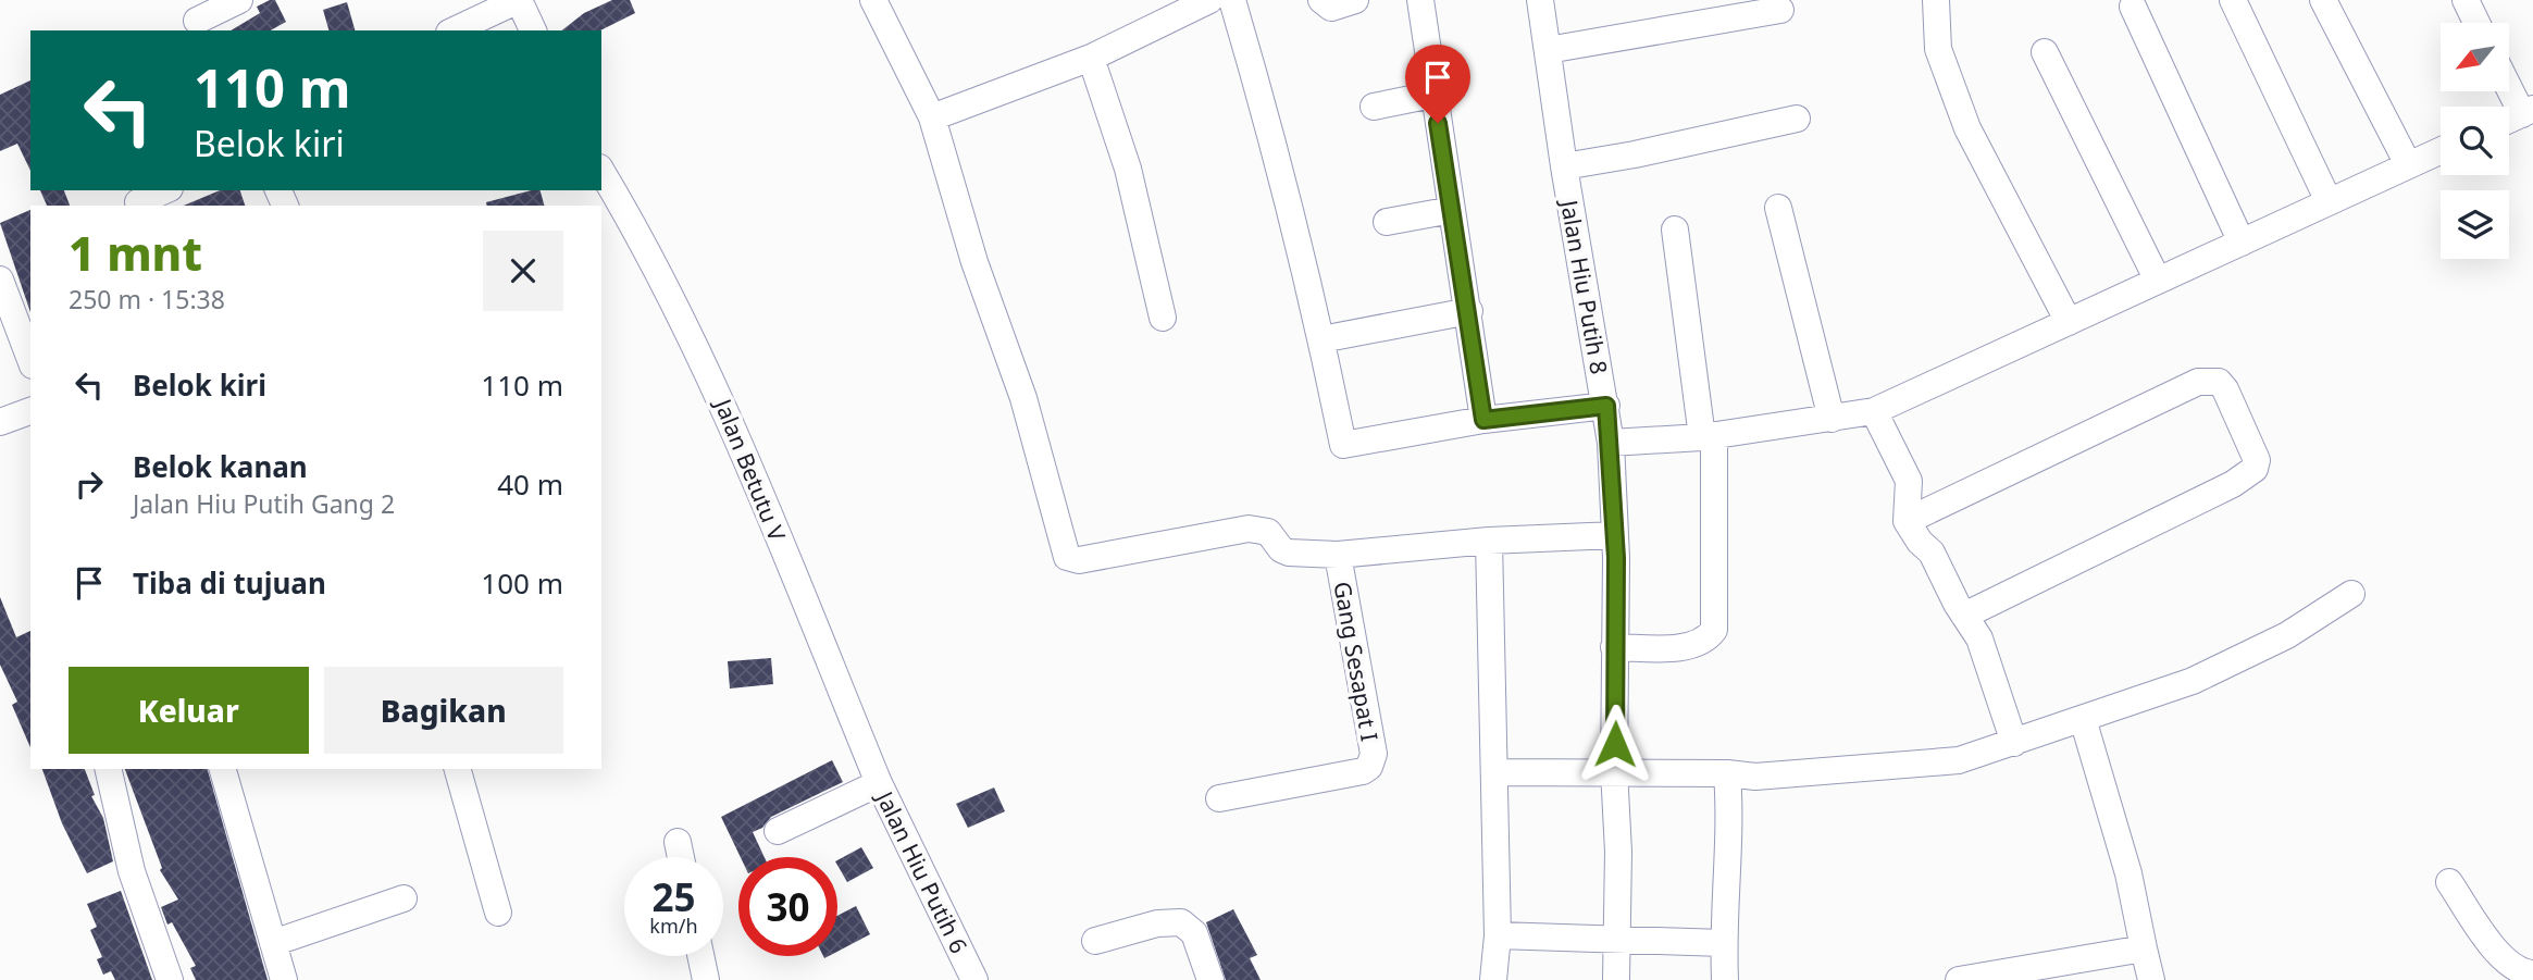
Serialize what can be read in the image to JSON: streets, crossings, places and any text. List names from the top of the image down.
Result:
{
  "streets": {
    "street": [
      "Jalan Hiu Putih 8",
      "Jalan Betutu V",
      "Gang Sesapat I",
      "Jalan Hiu Putih 6"
    ]
  },
  "crossings": [
    ["Jalan Betutu V", "Jalan Hiu Putih 6"]
  ],
  "north": "bottom left",
  "page": {
    "turn": ["110 m", "Belok kiri"],
    "heading": ["1 mnt", "250 m · 15:38"],
    "list": [
      {
        "name": "Belok kiri",
        "value": "110 m"
      },
      {
        "name": "Belok kanan",
        "note": "Jalan Hiu Putih Gang 2",
        "value": "40 m"
      },
      {
        "name": "Tiba di tujuan",
        "value": "100 m"
      }
    ],
    "buttons": ["Keluar", "Bagikan"],
    "speed": "25 km/h",
    "limit": "30"
  }
}
